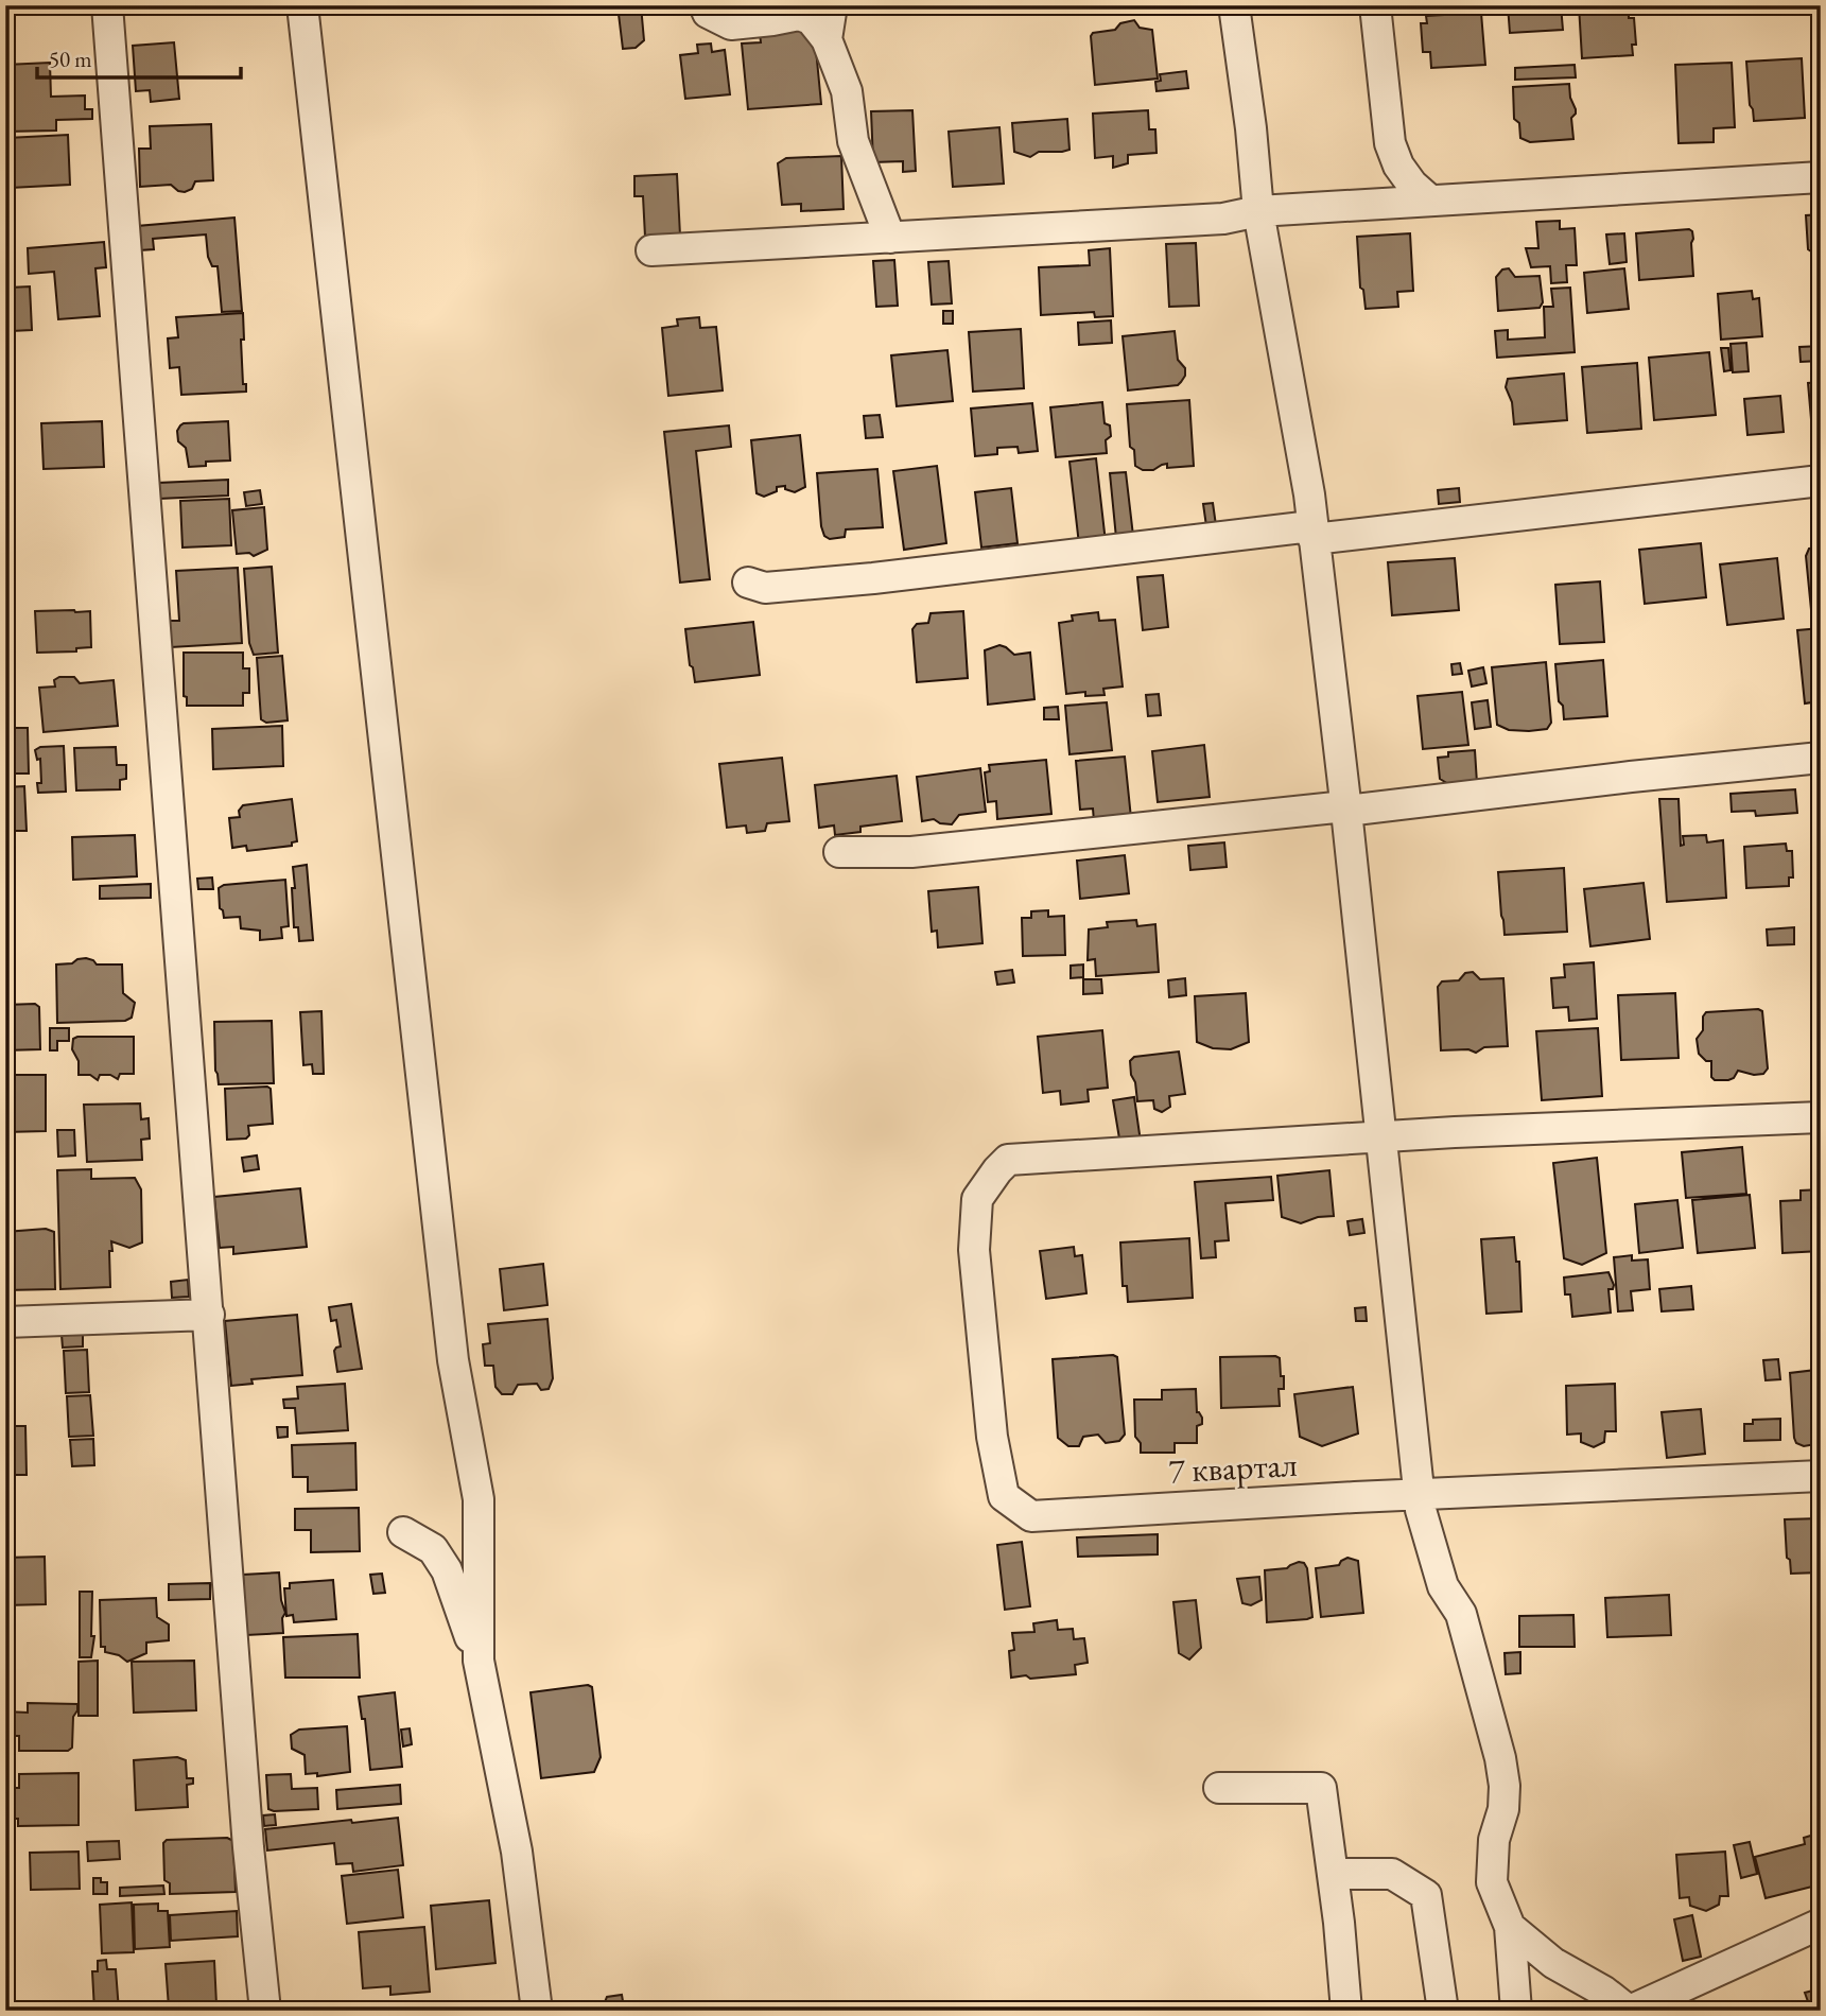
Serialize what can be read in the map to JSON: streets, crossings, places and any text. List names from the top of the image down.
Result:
{
  "streets": {
    "street": ["7 квартал"]
  },
  "scale_bar": "50 m"
}
